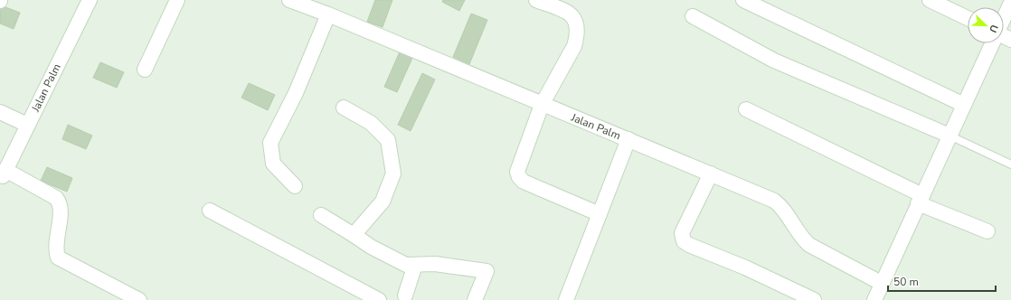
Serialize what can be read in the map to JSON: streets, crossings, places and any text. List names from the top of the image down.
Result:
{
  "streets": {
    "street": ["Jalan Palm"]
  },
  "scale_bar": "50 m",
  "north": "bottom right"
}
